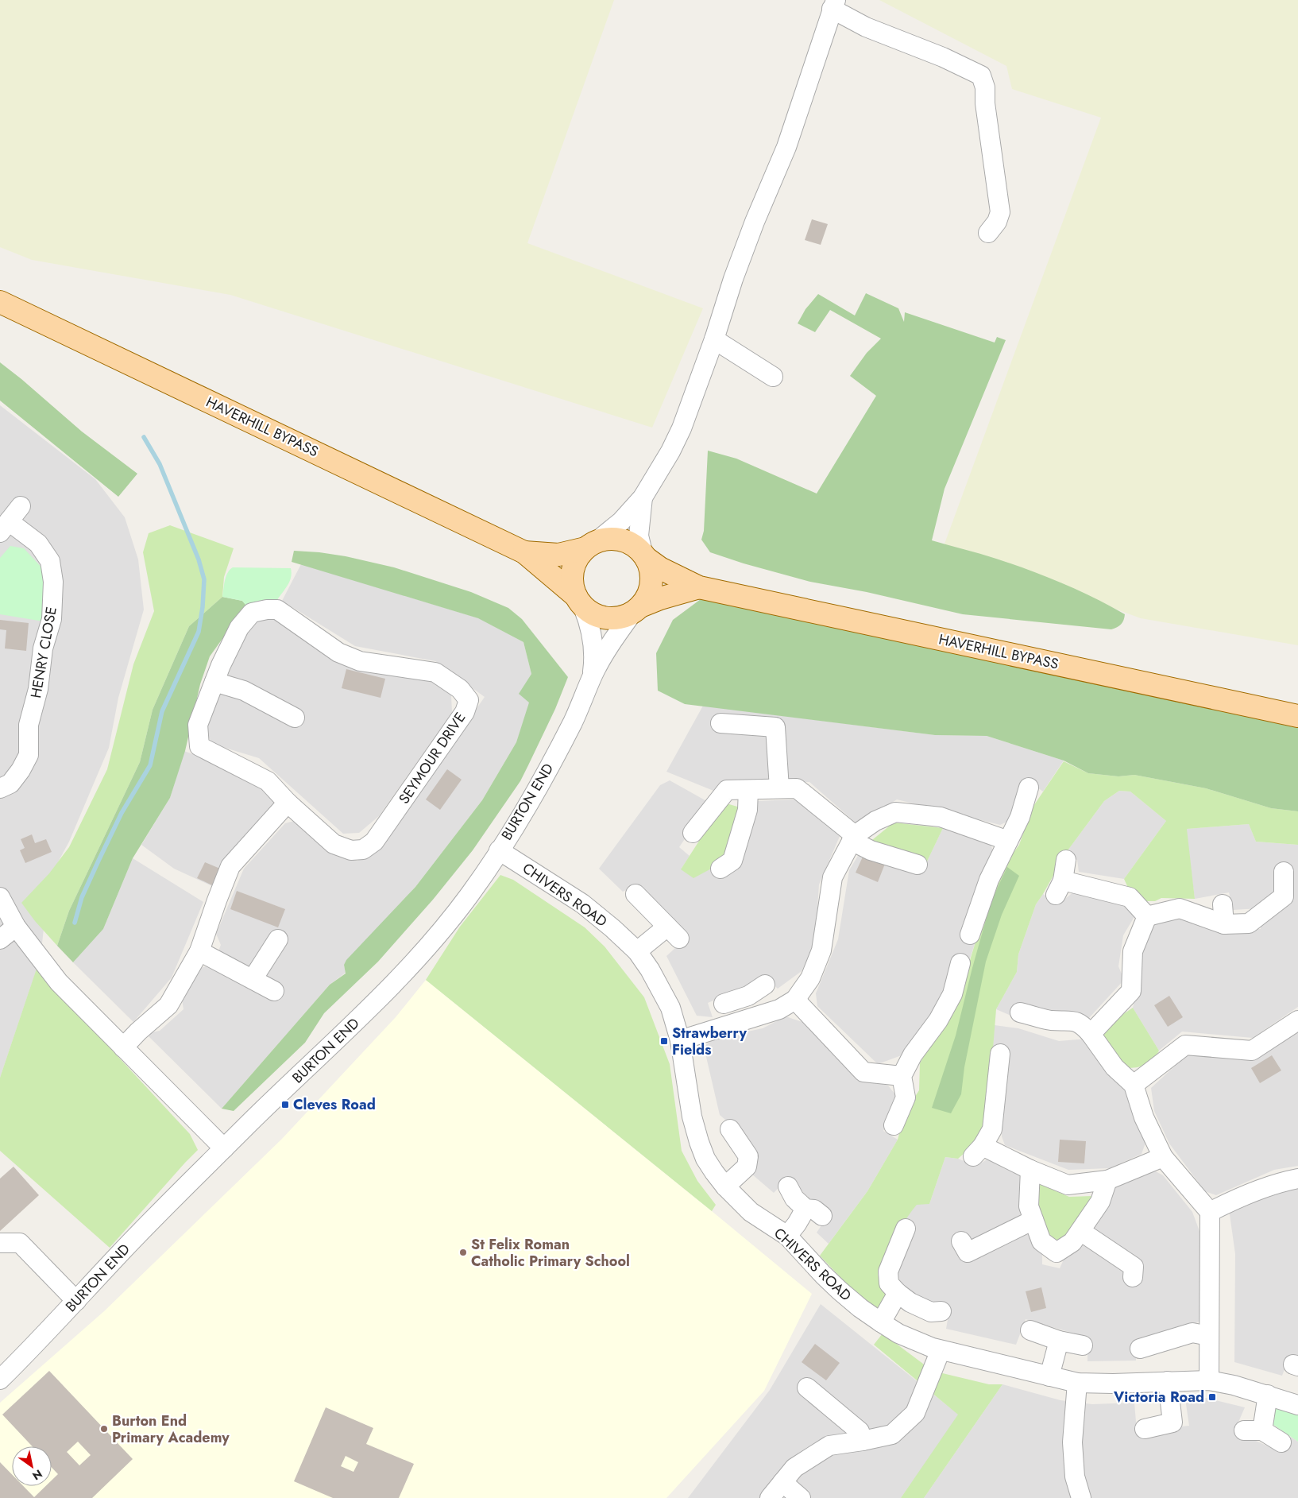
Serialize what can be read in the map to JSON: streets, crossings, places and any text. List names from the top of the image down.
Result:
{
  "streets": {
    "main road": ["HAVERHILL BYPASS"],
    "street": [
      "HENRY CLOSE",
      "SEYMOUR DRIVE",
      "BURTON END",
      "CHIVERS ROAD"
    ]
  },
  "crossings": [
    ["HAVERHILL BYPASS", "BURTON END"],
    ["BURTON END", "CHIVERS ROAD"]
  ],
  "places": {
    "transit": ["Strawberry Fields", "Cleves Road", "Victoria Road"],
    "other": ["St Felix Roman Catholic Primary School", "Burton End Primary Academy"]
  },
  "north": "bottom right"
}
